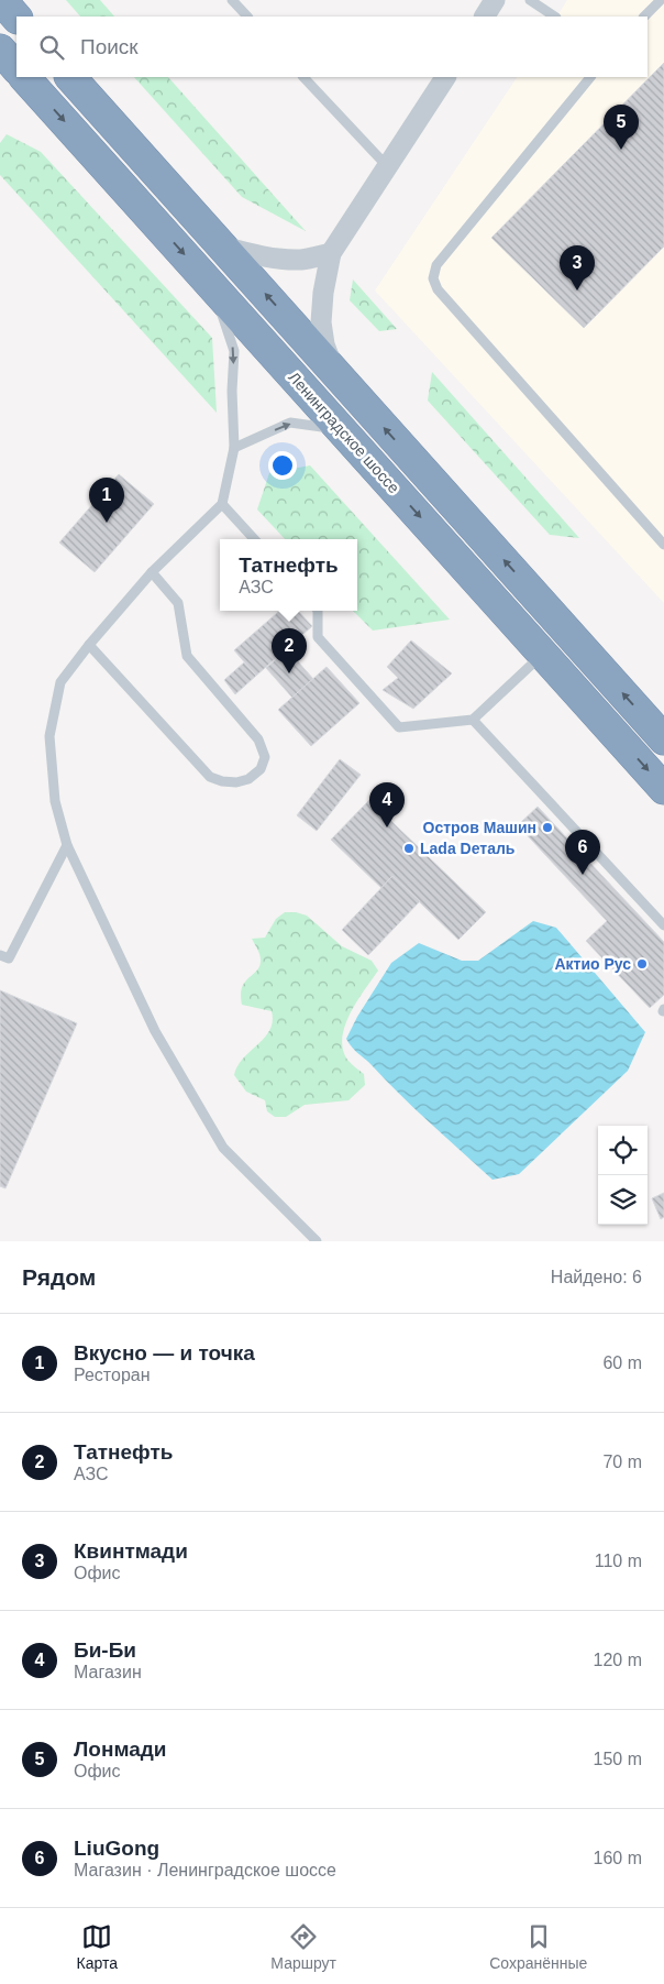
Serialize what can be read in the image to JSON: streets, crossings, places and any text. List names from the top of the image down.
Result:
{
  "streets": {
    "highway": ["Ленинградское шоссе"]
  },
  "places": ["Остров Машин", "Lada Dеталь", "Актио Рус"],
  "page": {
    "search": "Поиск",
    "pins": [
      "5",
      "3",
      "1",
      "2",
      "4",
      "6"
    ],
    "popup": ["Татнефть", "АЗС"],
    "heading": ["Рядом", "Найдено: 6"],
    "list": [
      {
        "mark": "1",
        "name": "Вкусно — и точка",
        "note": "Ресторан",
        "value": "60 m"
      },
      {
        "mark": "2",
        "name": "Татнефть",
        "note": "АЗС",
        "value": "70 m"
      },
      {
        "mark": "3",
        "name": "Квинтмади",
        "note": "Офис",
        "value": "110 m"
      },
      {
        "mark": "4",
        "name": "Би-Би",
        "note": "Магазин",
        "value": "120 m"
      },
      {
        "mark": "5",
        "name": "Лонмади",
        "note": "Офис",
        "value": "150 m"
      },
      {
        "mark": "6",
        "name": "LiuGong",
        "note": "Магазин · Ленинградское шоссе",
        "value": "160 m"
      }
    ],
    "nav": ["Карта", "Маршрут", "Сохранённые"]
  }
}
